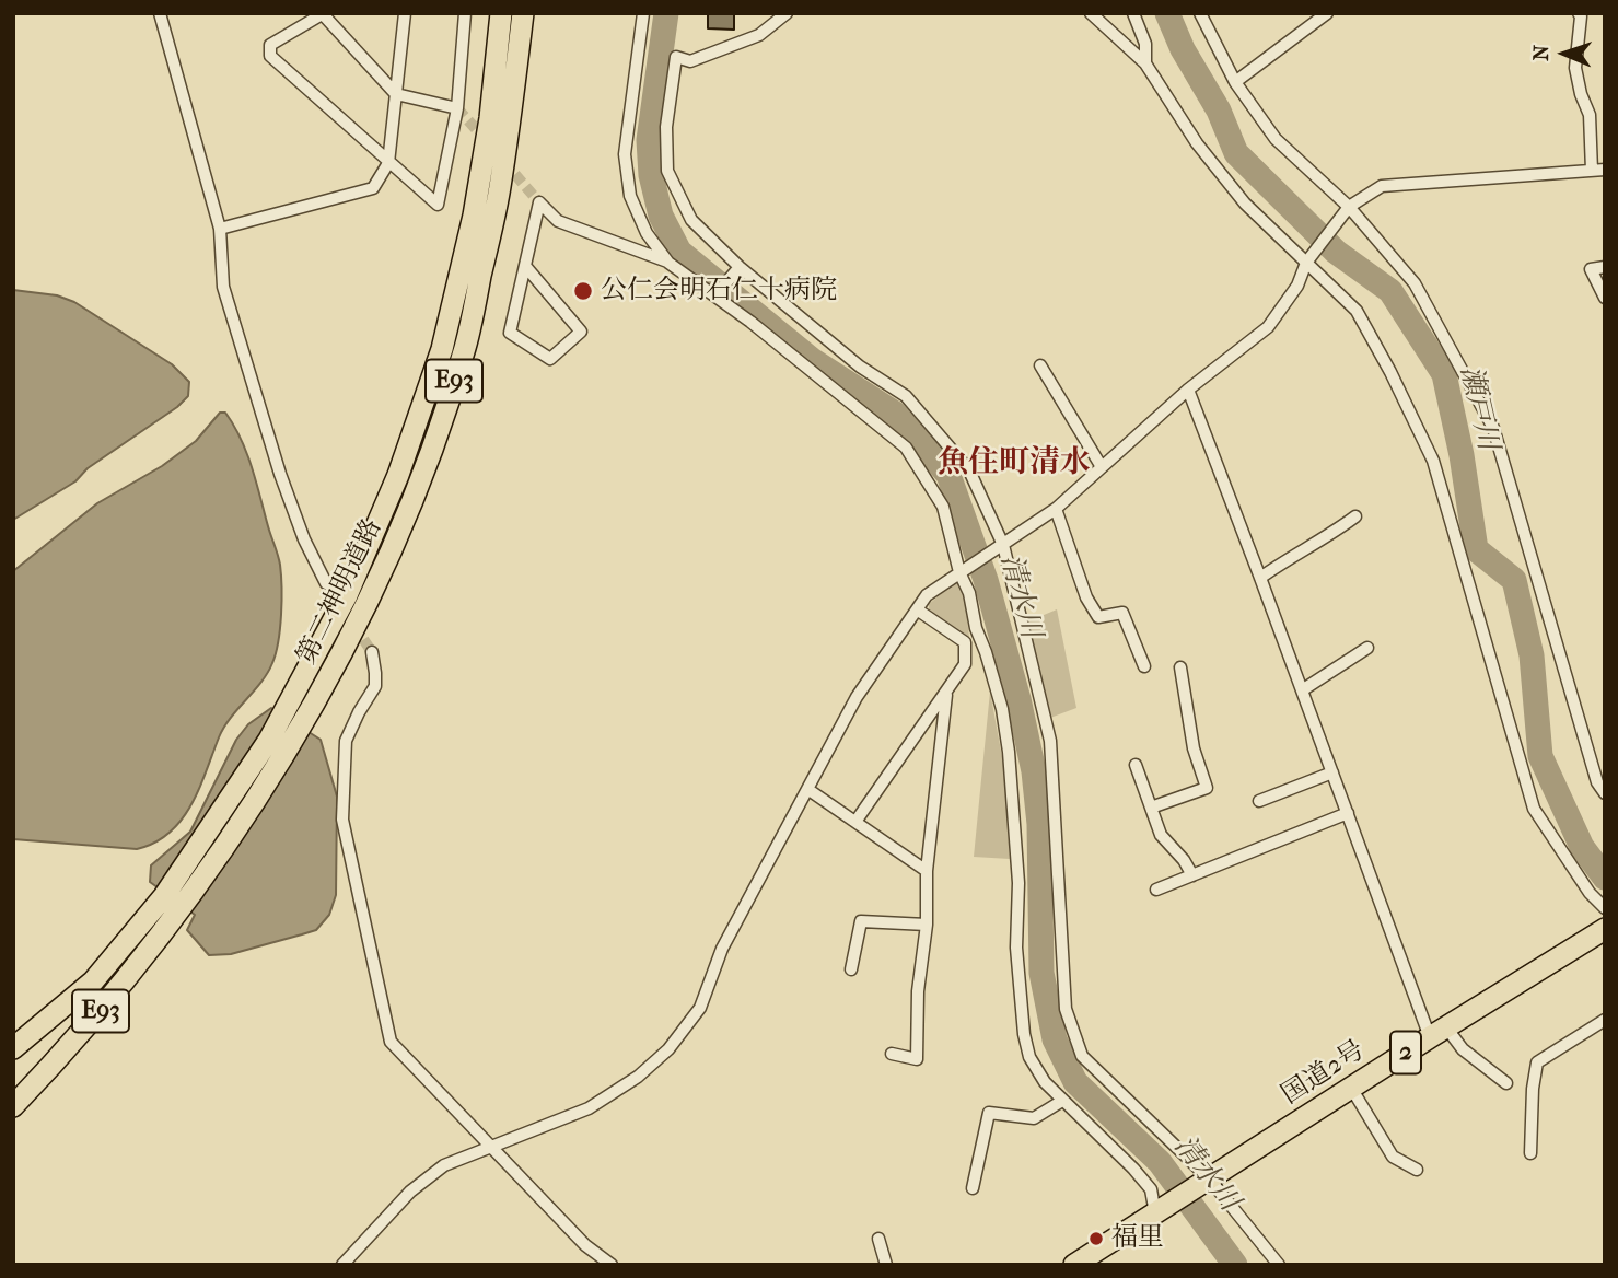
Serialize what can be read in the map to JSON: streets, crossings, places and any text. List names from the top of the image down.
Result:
{
  "streets": {
    "highway": [
      "E93",
      "第二神明道路",
      "2",
      "国道2号"
    ]
  },
  "districts": ["魚住町清水"],
  "water": ["瀬戸川", "清水川"],
  "places": ["公仁会明石仁十病院", "福里"],
  "north": "left"
}
